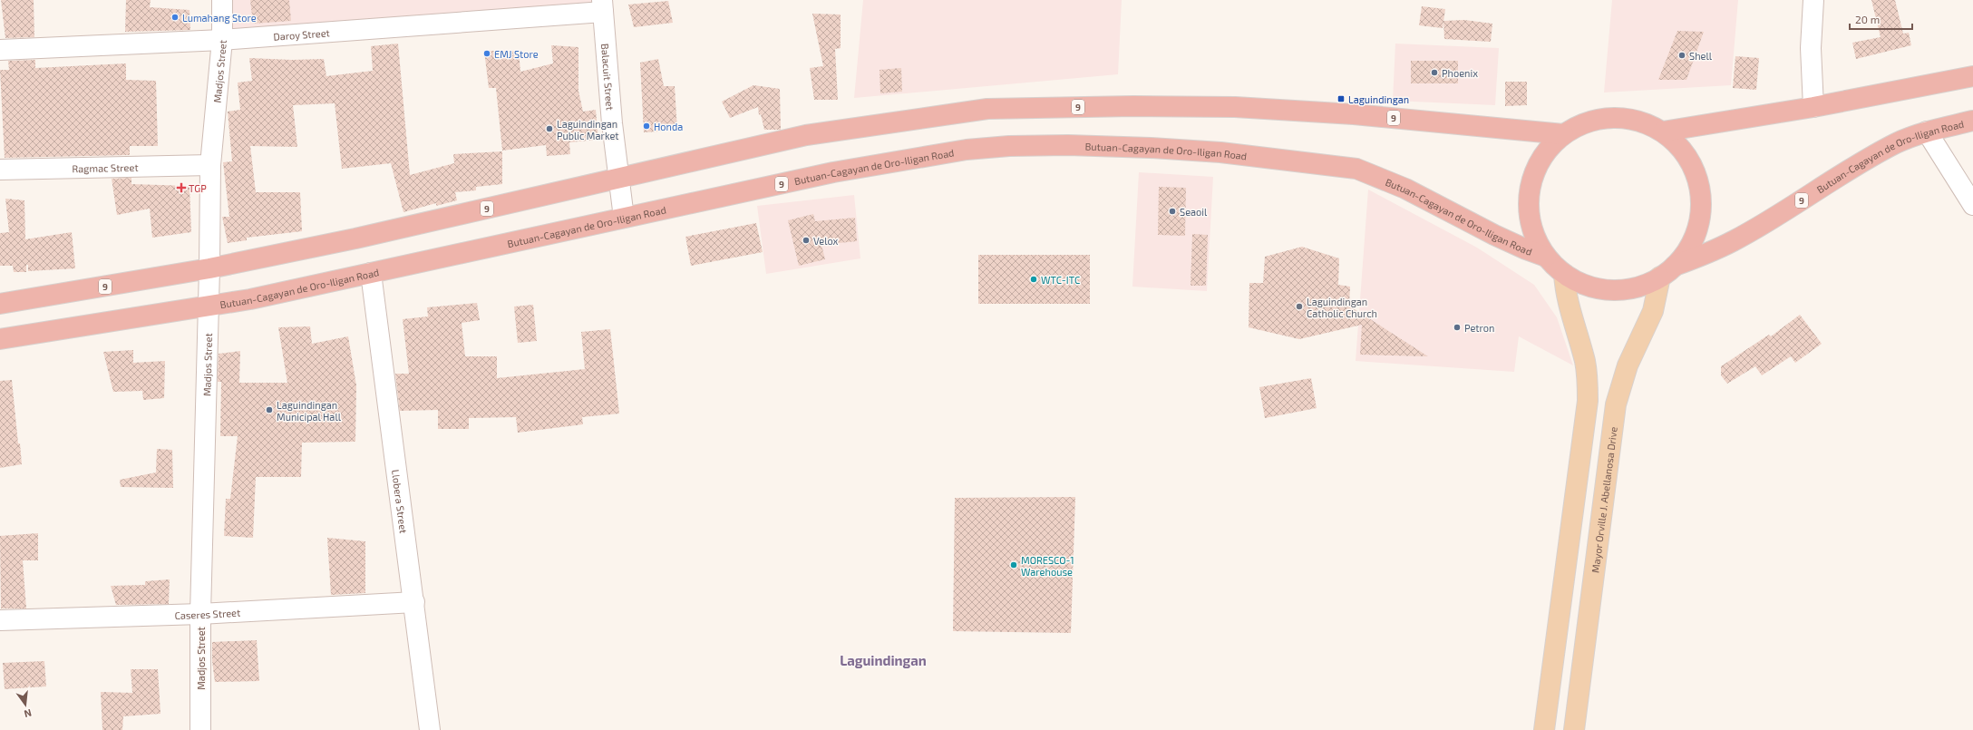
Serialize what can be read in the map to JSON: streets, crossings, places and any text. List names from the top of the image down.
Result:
{
  "streets": {
    "highway": ["9", "Butuan-Cagayan de Oro-Iligan Road"],
    "main road": ["Mayor Orville J. Abellanosa Drive"],
    "street": [
      "Daroy Street",
      "Madjos Street",
      "Balacuit Street",
      "Ragmac Street",
      "Llobera Street",
      "Caseres Street"
    ]
  },
  "crossings": [
    ["Daroy Street", "Madjos Street"],
    ["Daroy Street", "Balacuit Street"],
    ["Madjos Street", "9"],
    ["Madjos Street", "Butuan-Cagayan de Oro-Iligan Road"],
    ["Madjos Street", "Ragmac Street"],
    ["Madjos Street", "Caseres Street"],
    ["Balacuit Street", "9"],
    ["Balacuit Street", "Butuan-Cagayan de Oro-Iligan Road"],
    ["9", "Butuan-Cagayan de Oro-Iligan Road"],
    ["9", "Mayor Orville J. Abellanosa Drive"],
    ["Butuan-Cagayan de Oro-Iligan Road", "Mayor Orville J. Abellanosa Drive"],
    ["Butuan-Cagayan de Oro-Iligan Road", "Llobera Street"],
    ["Llobera Street", "Caseres Street"]
  ],
  "districts": ["Laguindingan"],
  "places": {
    "other": [
      "Lumahang Store",
      "EMJ Store",
      "Shell",
      "Phoenix",
      "Honda",
      "Laguindingan Public Market",
      "Seaoil",
      "Velox",
      "WTC-ITC",
      "Laguindingan Catholic Church",
      "Petron",
      "Laguindingan Municipal Hall",
      "MORESCO-1 Warehouse"
    ],
    "transit": ["Laguindingan"],
    "health": ["TGP"]
  },
  "scale_bar": "20 m",
  "north": "bottom"
}
